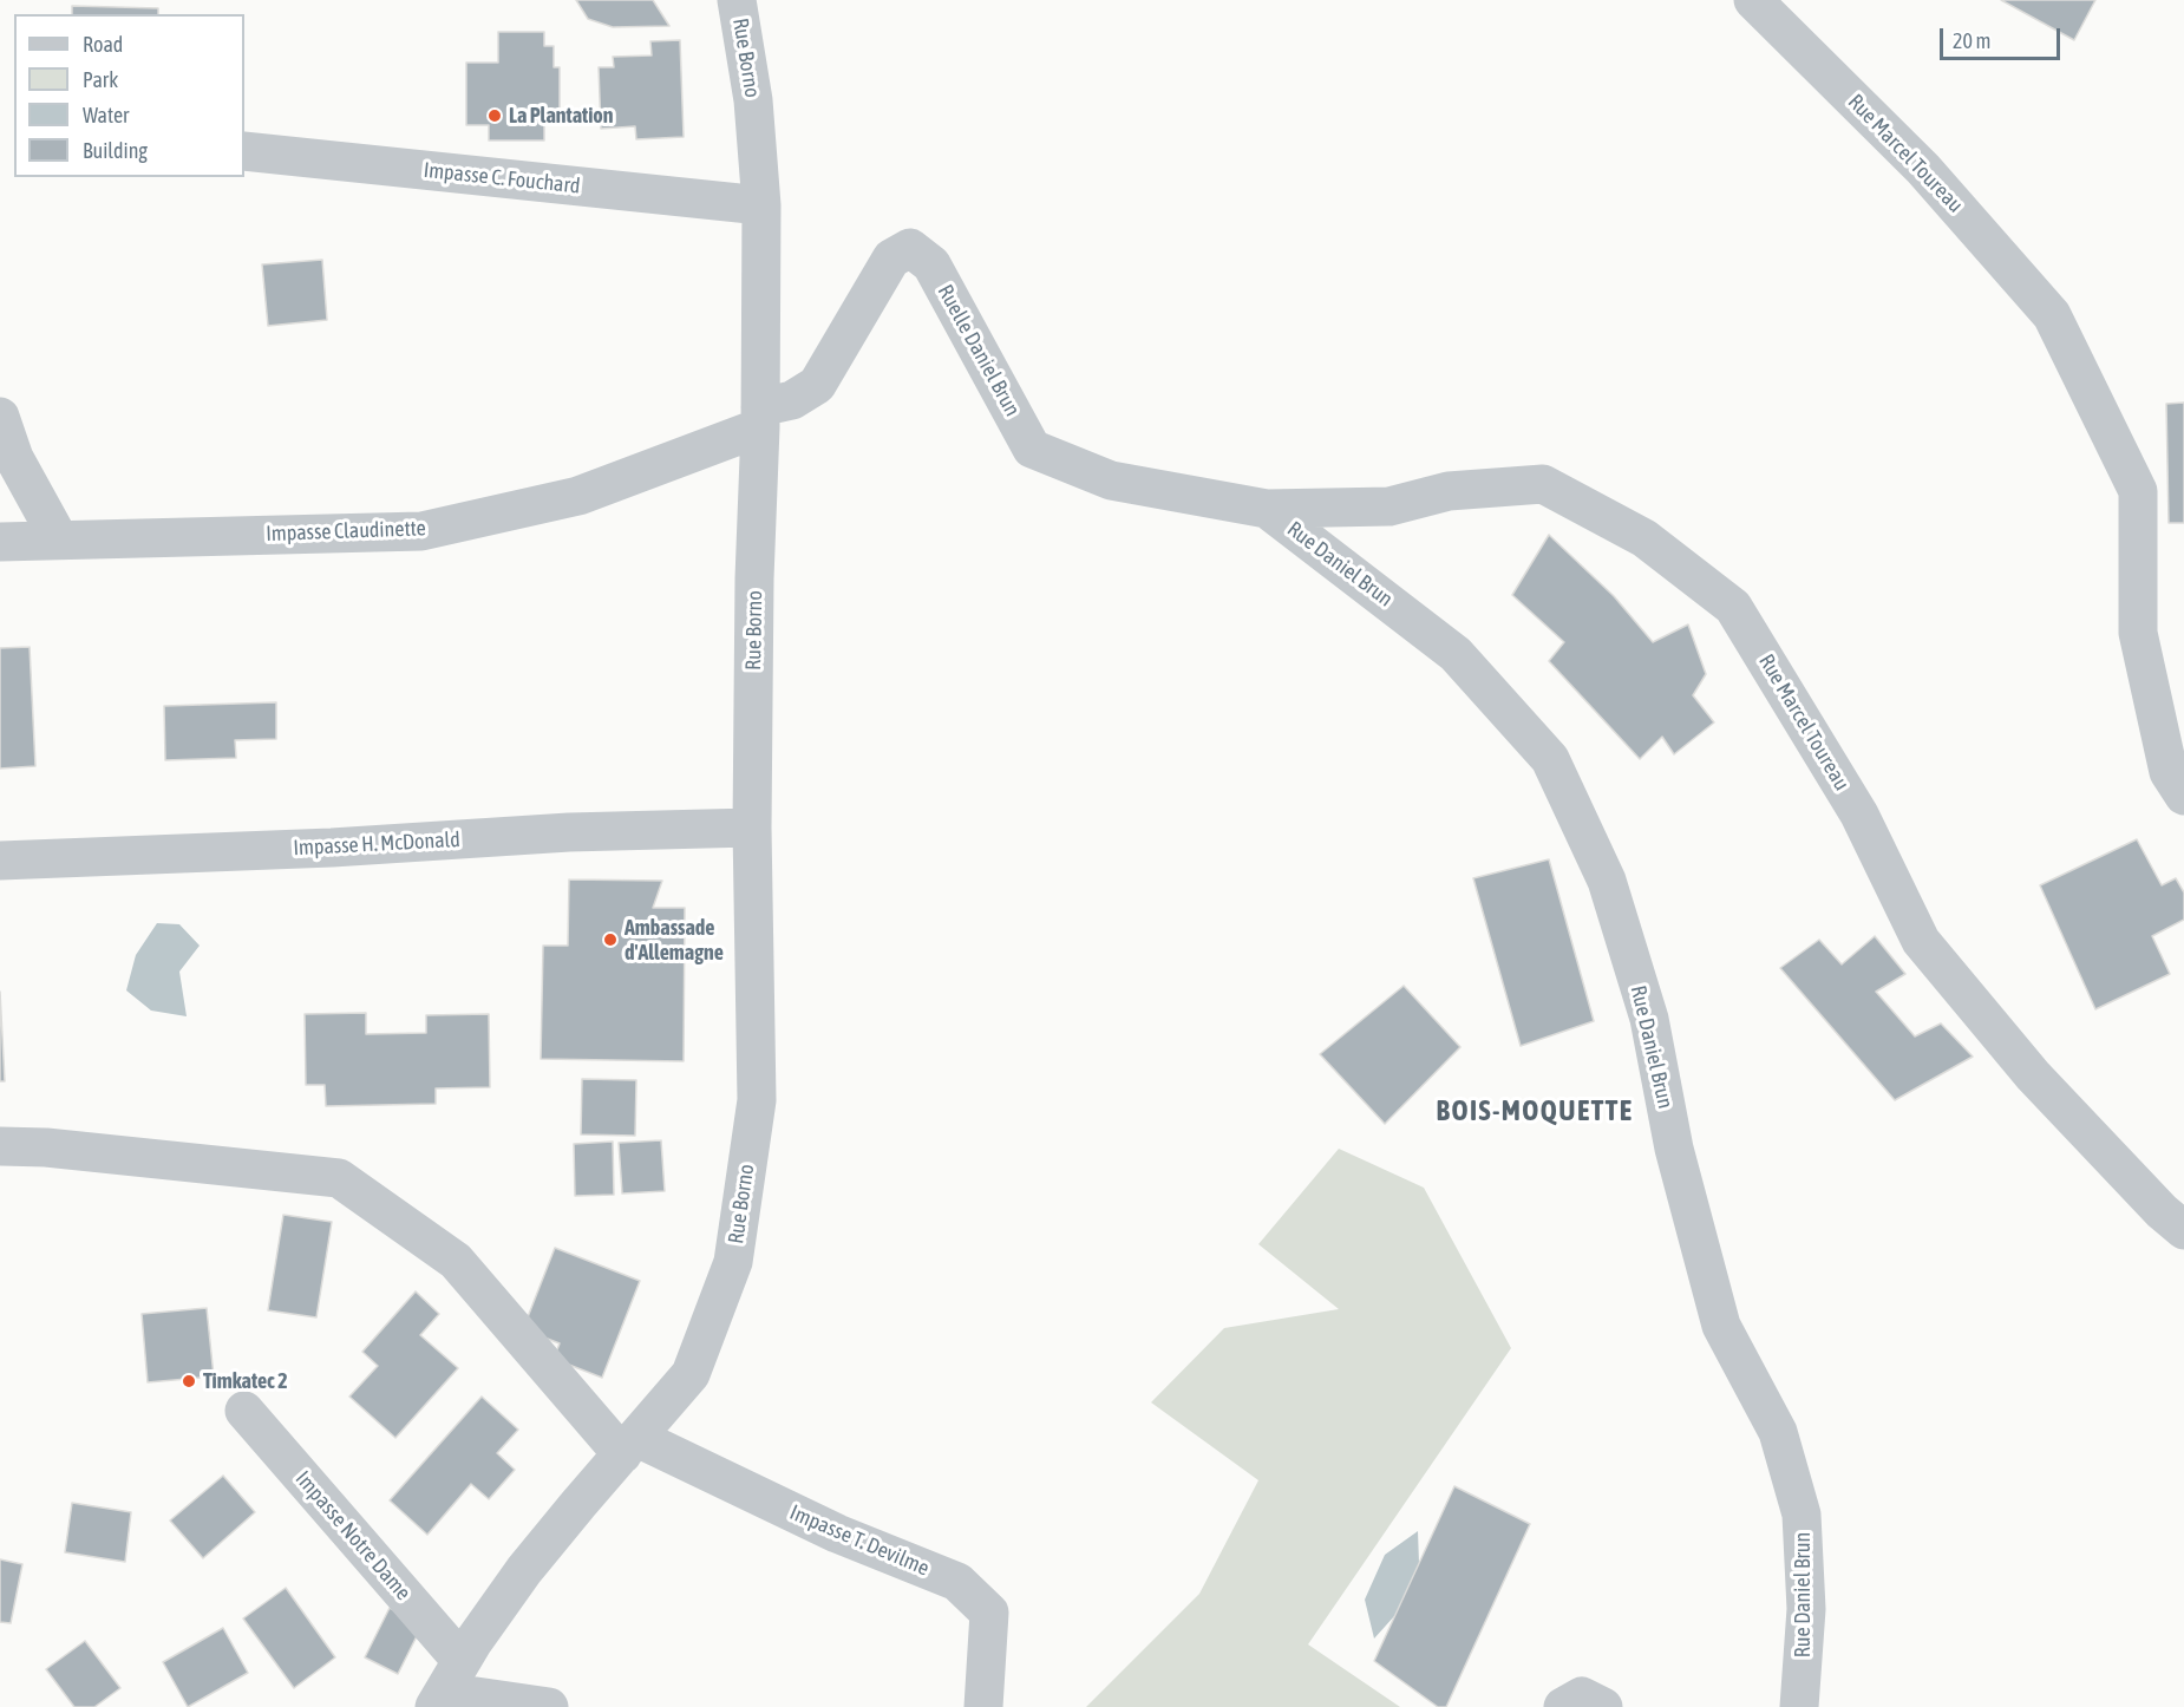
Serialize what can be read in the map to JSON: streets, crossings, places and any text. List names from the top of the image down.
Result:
{
  "streets": {
    "street": [
      "Rue Borno",
      "Rue Marcel Toureau",
      "Impasse C. Fouchard",
      "Ruelle Daniel Brun",
      "Impasse Claudinette",
      "Rue Daniel Brun",
      "Impasse H. McDonald",
      "Impasse Notre Dame",
      "Impasse T. Devilme"
    ]
  },
  "crossings": [
    ["Rue Borno", "Impasse C. Fouchard"],
    ["Rue Borno", "Ruelle Daniel Brun"],
    ["Rue Borno", "Impasse Claudinette"],
    ["Rue Borno", "Impasse H. McDonald"],
    ["Rue Borno", "Impasse Notre Dame"],
    ["Rue Borno", "Impasse T. Devilme"],
    ["Rue Marcel Toureau", "Ruelle Daniel Brun"],
    ["Rue Marcel Toureau", "Rue Daniel Brun"],
    ["Ruelle Daniel Brun", "Impasse Claudinette"],
    ["Ruelle Daniel Brun", "Rue Daniel Brun"]
  ],
  "districts": ["BOIS-MOQUETTE"],
  "places": ["La Plantation", "Ambassade d'Allemagne", "Timkatec 2"],
  "legend": [
    "Road",
    "Park",
    "Water",
    "Building"
  ],
  "scale_bar": "20 m"
}
